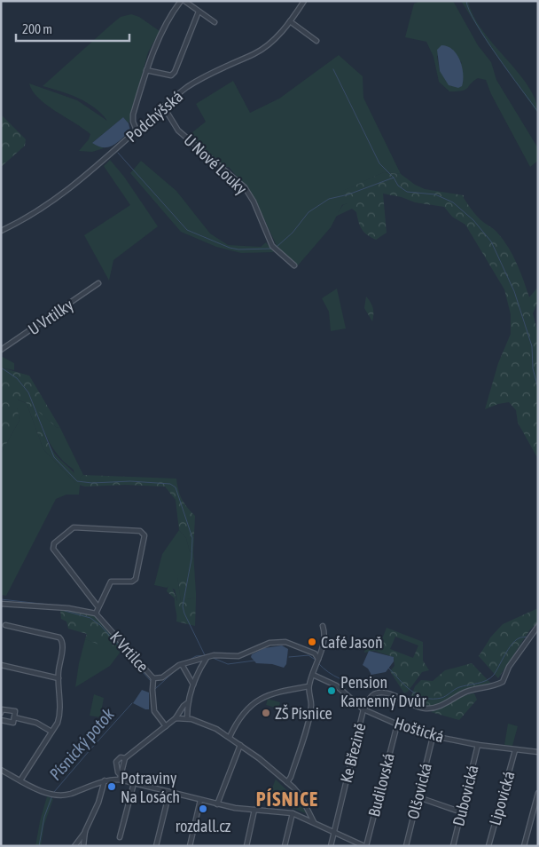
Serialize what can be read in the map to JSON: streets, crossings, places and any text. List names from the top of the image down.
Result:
{
  "streets": {
    "street": [
      "Podchýšská",
      "U Nové Louky",
      "U Vrtilky",
      "K Vrtilce",
      "Hoštická",
      "Ke Březině",
      "Budilovská",
      "Olšovická",
      "Dubovická",
      "Lipovická"
    ]
  },
  "crossings": [
    ["Podchýšská", "U Nové Louky"],
    ["Hoštická", "Ke Březině"],
    ["Hoštická", "Budilovská"],
    ["Hoštická", "Olšovická"],
    ["Hoštická", "Dubovická"],
    ["Hoštická", "Lipovická"]
  ],
  "districts": ["PÍSNICE"],
  "water": ["Písnický potok"],
  "places": [
    "Café Jasoň",
    "Pension Kamenný Dvůr",
    "ZŠ Písnice",
    "Potraviny Na Losách",
    "rozdall.cz"
  ],
  "scale_bar": "200 m"
}
